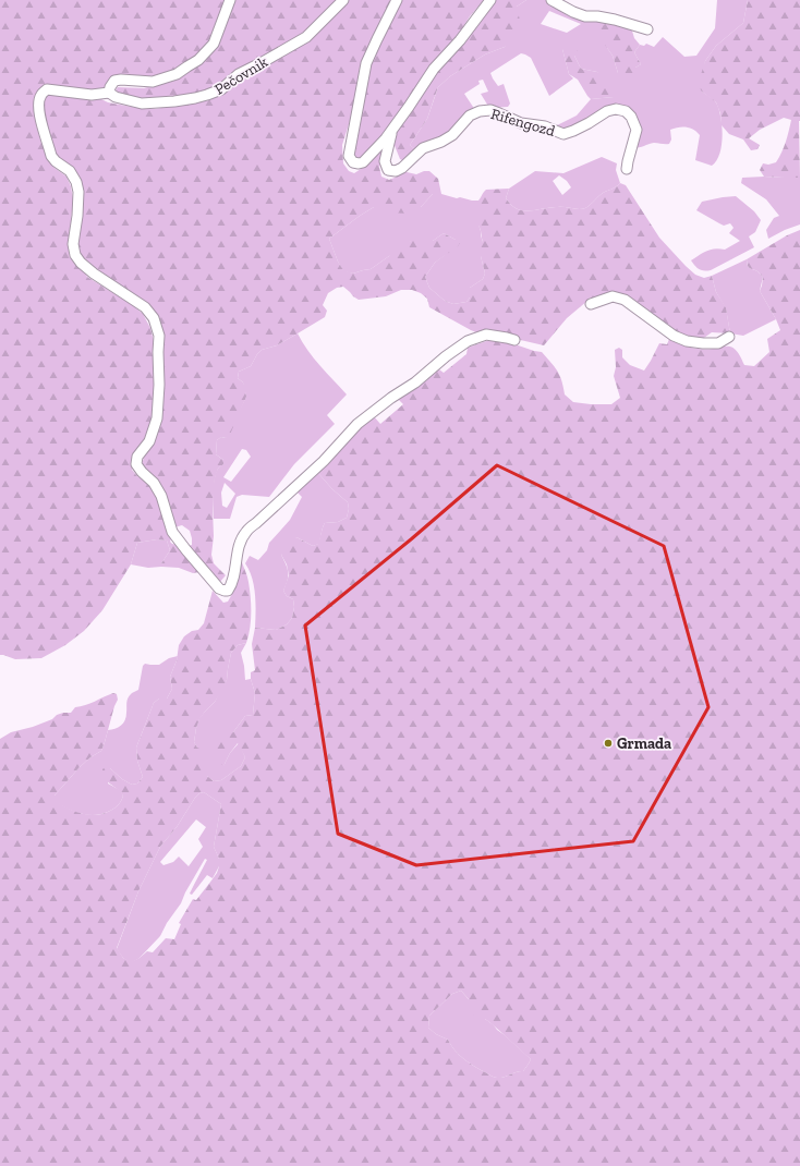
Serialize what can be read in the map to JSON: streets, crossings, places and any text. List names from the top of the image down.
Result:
{
  "streets": {
    "street": ["Pečovnik", "Rifengozd"]
  },
  "places": ["Grmada"]
}
